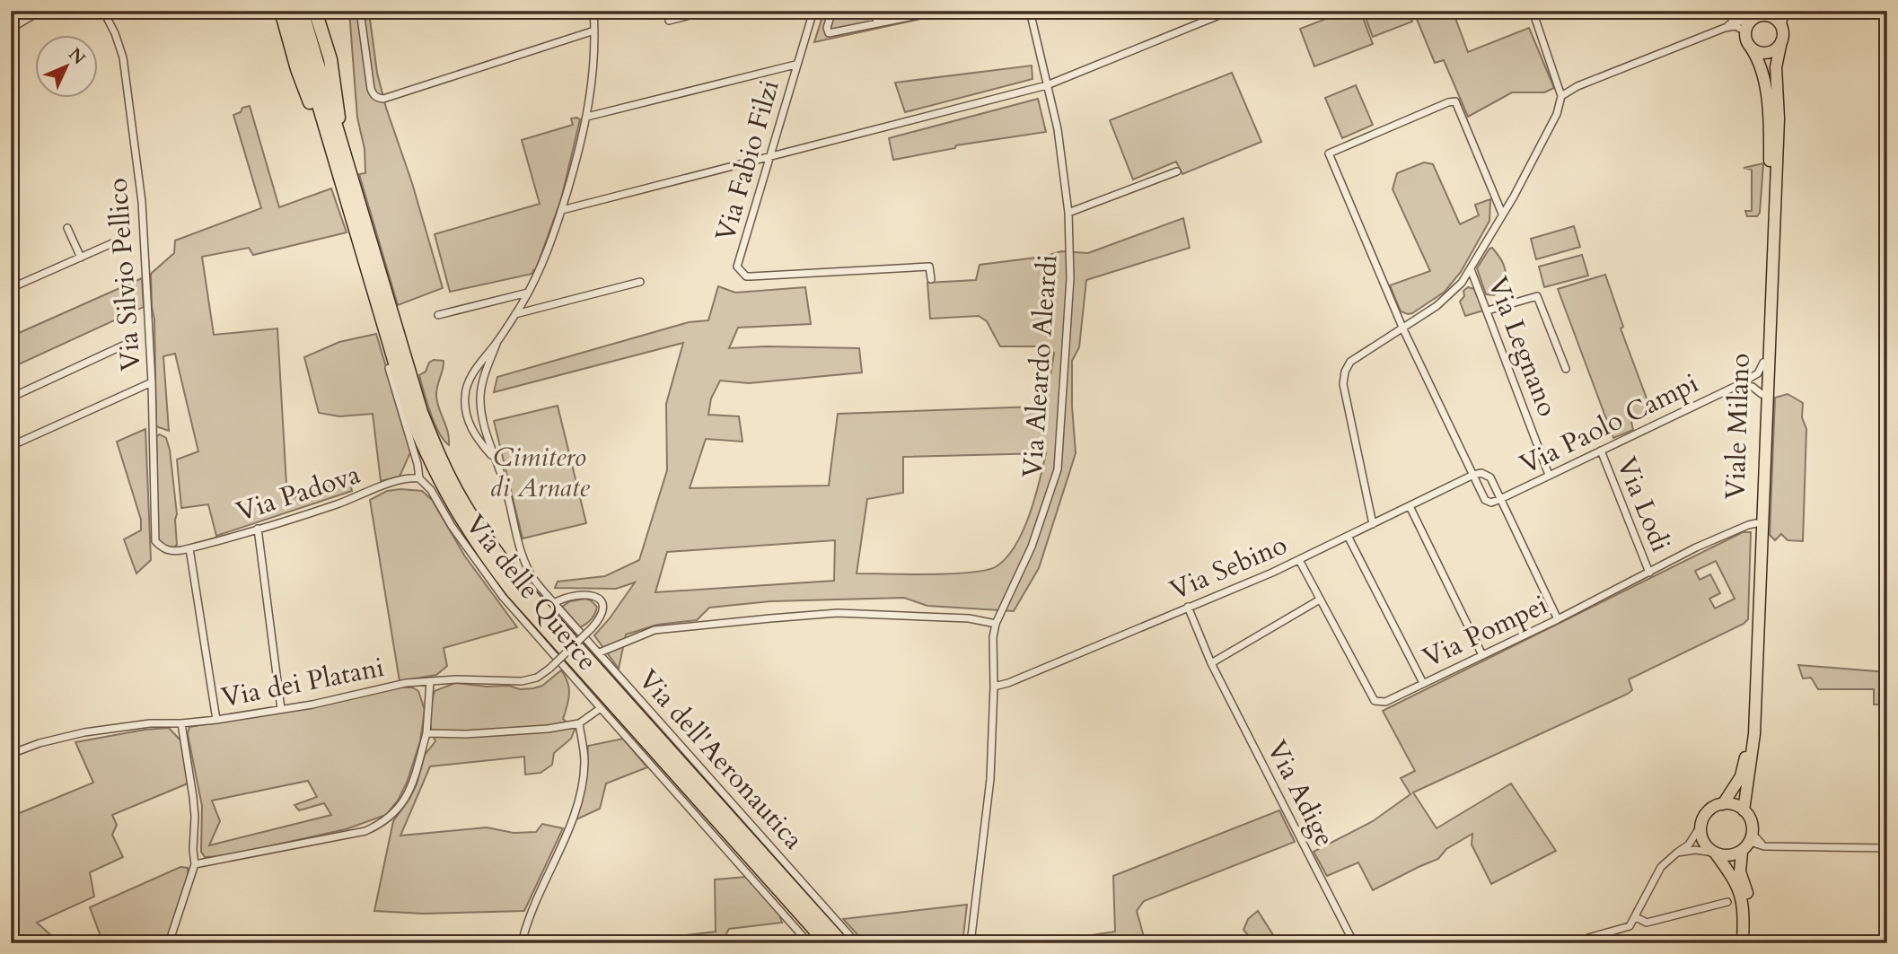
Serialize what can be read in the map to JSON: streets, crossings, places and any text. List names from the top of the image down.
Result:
{
  "streets": {
    "main road": ["Viale Milano"],
    "street": [
      "Via Fabio Filzi",
      "Via Silvio Pellico",
      "Via Legnano",
      "Via Aleardo Aleardi",
      "Via Paolo Campi",
      "Via Padova",
      "Via Lodi",
      "Via Sebino",
      "Via delle Querce",
      "Via Pompei",
      "Via dei Platani",
      "Via dell'Aeronautica",
      "Via Adige"
    ]
  },
  "crossings": [
    ["Via Silvio Pellico", "Via Padova"],
    ["Via Legnano", "Via Paolo Campi"],
    ["Via Aleardo Aleardi", "Via Sebino"],
    ["Via Paolo Campi", "Viale Milano"],
    ["Via Paolo Campi", "Via Lodi"],
    ["Viale Milano", "Via Pompei"],
    ["Via Padova", "Via delle Querce"],
    ["Via Lodi", "Via Pompei"],
    ["Via Sebino", "Via Pompei"],
    ["Via Sebino", "Via Adige"],
    ["Via dei Platani", "Via dell'Aeronautica"]
  ],
  "parks": ["Cimitero di Arnate"],
  "north": "top right"
}
